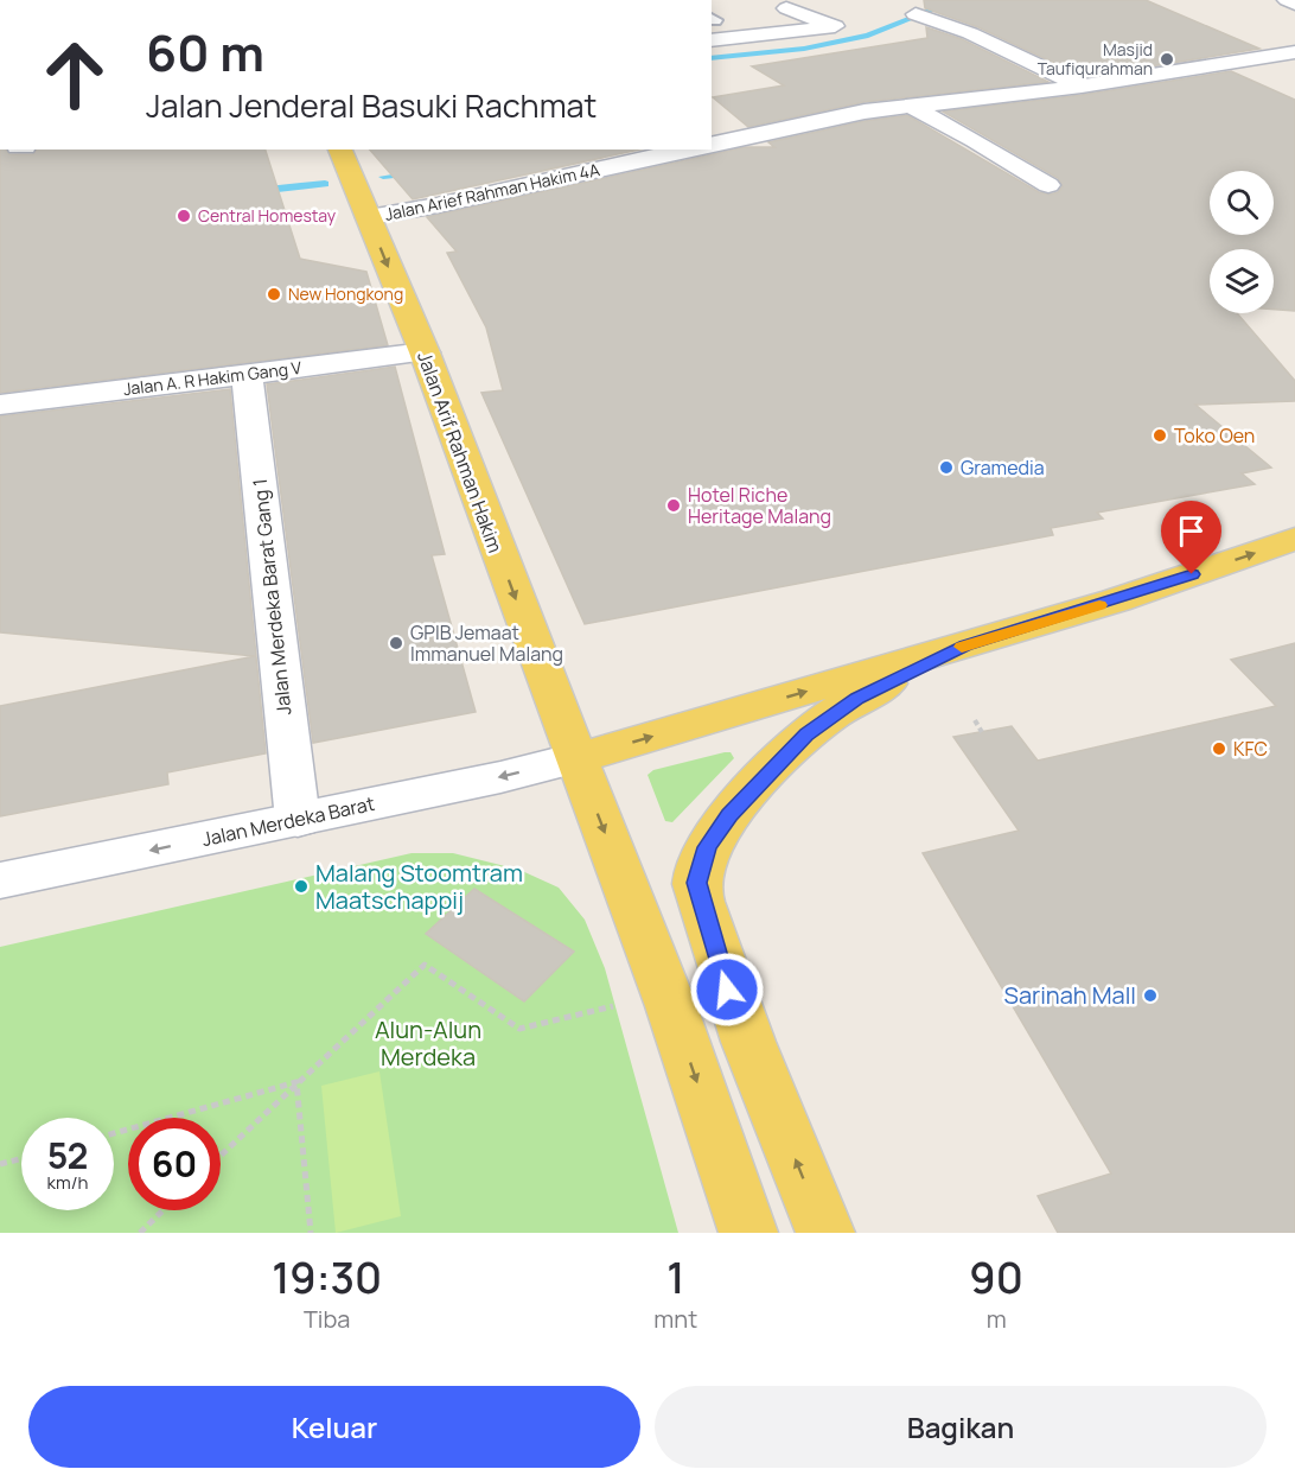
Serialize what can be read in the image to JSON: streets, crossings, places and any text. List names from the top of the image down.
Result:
{
  "streets": {
    "main road": ["Jalan Arif Rahman Hakim"],
    "street": [
      "Jalan Arief Rahman Hakim 4A",
      "Jalan A. R Hakim Gang V",
      "Jalan Merdeka Barat Gang 1",
      "Jalan Merdeka Barat"
    ]
  },
  "crossings": [
    ["Jalan Arief Rahman Hakim 4A", "Jalan Arif Rahman Hakim"],
    ["Jalan A. R Hakim Gang V", "Jalan Arif Rahman Hakim"],
    ["Jalan A. R Hakim Gang V", "Jalan Merdeka Barat Gang 1"],
    ["Jalan Arif Rahman Hakim", "Jalan Merdeka Barat"],
    ["Jalan Merdeka Barat Gang 1", "Jalan Merdeka Barat"]
  ],
  "one_way": ["Jalan Arif Rahman Hakim", "Jalan Merdeka Barat"],
  "parks": ["Alun-Alun Merdeka"],
  "places": [
    "Masjid Taufiqurahman",
    "Central Homestay",
    "New Hongkong",
    "Toko Oen",
    "Gramedia",
    "Hotel Riche Heritage Malang",
    "GPIB Jemaat Immanuel Malang",
    "KFC",
    "Malang Stoomtram Maatschappij",
    "Sarinah Mall"
  ],
  "page": {
    "turn": ["60 m", "Jalan Jenderal Basuki Rachmat"],
    "speed": "52 km/h",
    "limit": "60",
    "eta": [
      "19:30",
      "Tiba",
      "1",
      "mnt",
      "90",
      "m"
    ],
    "buttons": ["Keluar", "Bagikan"]
  }
}
